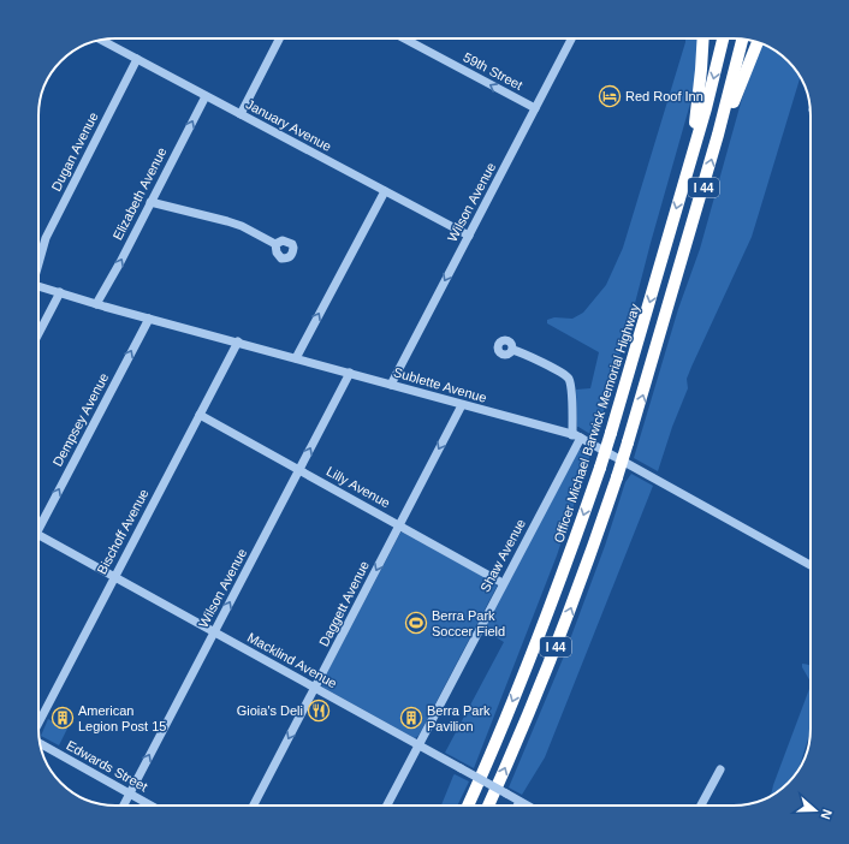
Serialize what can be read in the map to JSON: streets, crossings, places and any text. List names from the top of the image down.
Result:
{
  "streets": {
    "highway": ["I 44", "Officer Michael Barwick Memorial Highway"],
    "street": [
      "59th Street",
      "January Avenue",
      "Dugan Avenue",
      "Elizabeth Avenue",
      "Wilson Avenue",
      "Sublette Avenue",
      "Dempsey Avenue",
      "Lilly Avenue",
      "Bischoff Avenue",
      "Shaw Avenue",
      "Daggett Avenue",
      "Macklind Avenue",
      "Edwards Street"
    ]
  },
  "crossings": [
    ["59th Street", "Wilson Avenue"],
    ["January Avenue", "Dugan Avenue"],
    ["January Avenue", "Elizabeth Avenue"],
    ["January Avenue", "Wilson Avenue"],
    ["Elizabeth Avenue", "Sublette Avenue"],
    ["Wilson Avenue", "Sublette Avenue"],
    ["Wilson Avenue", "Lilly Avenue"],
    ["Wilson Avenue", "Macklind Avenue"],
    ["Wilson Avenue", "Edwards Street"],
    ["Sublette Avenue", "Dempsey Avenue"],
    ["Sublette Avenue", "Bischoff Avenue"],
    ["Sublette Avenue", "Shaw Avenue"],
    ["Sublette Avenue", "Daggett Avenue"],
    ["Lilly Avenue", "Bischoff Avenue"],
    ["Lilly Avenue", "Shaw Avenue"],
    ["Lilly Avenue", "Daggett Avenue"],
    ["Bischoff Avenue", "Macklind Avenue"],
    ["Shaw Avenue", "Macklind Avenue"],
    ["Daggett Avenue", "Macklind Avenue"]
  ],
  "one_way": [
    "59th Street",
    "Elizabeth Avenue",
    "Dempsey Avenue",
    "Daggett Avenue"
  ],
  "places": {
    "hotel": ["Red Roof Inn"],
    "sports": ["Berra Park Soccer Field"],
    "restaurant": ["Gioia's Deli"],
    "building": ["American Legion Post 15", "Berra Park Pavilion"]
  },
  "north": "right"
}
